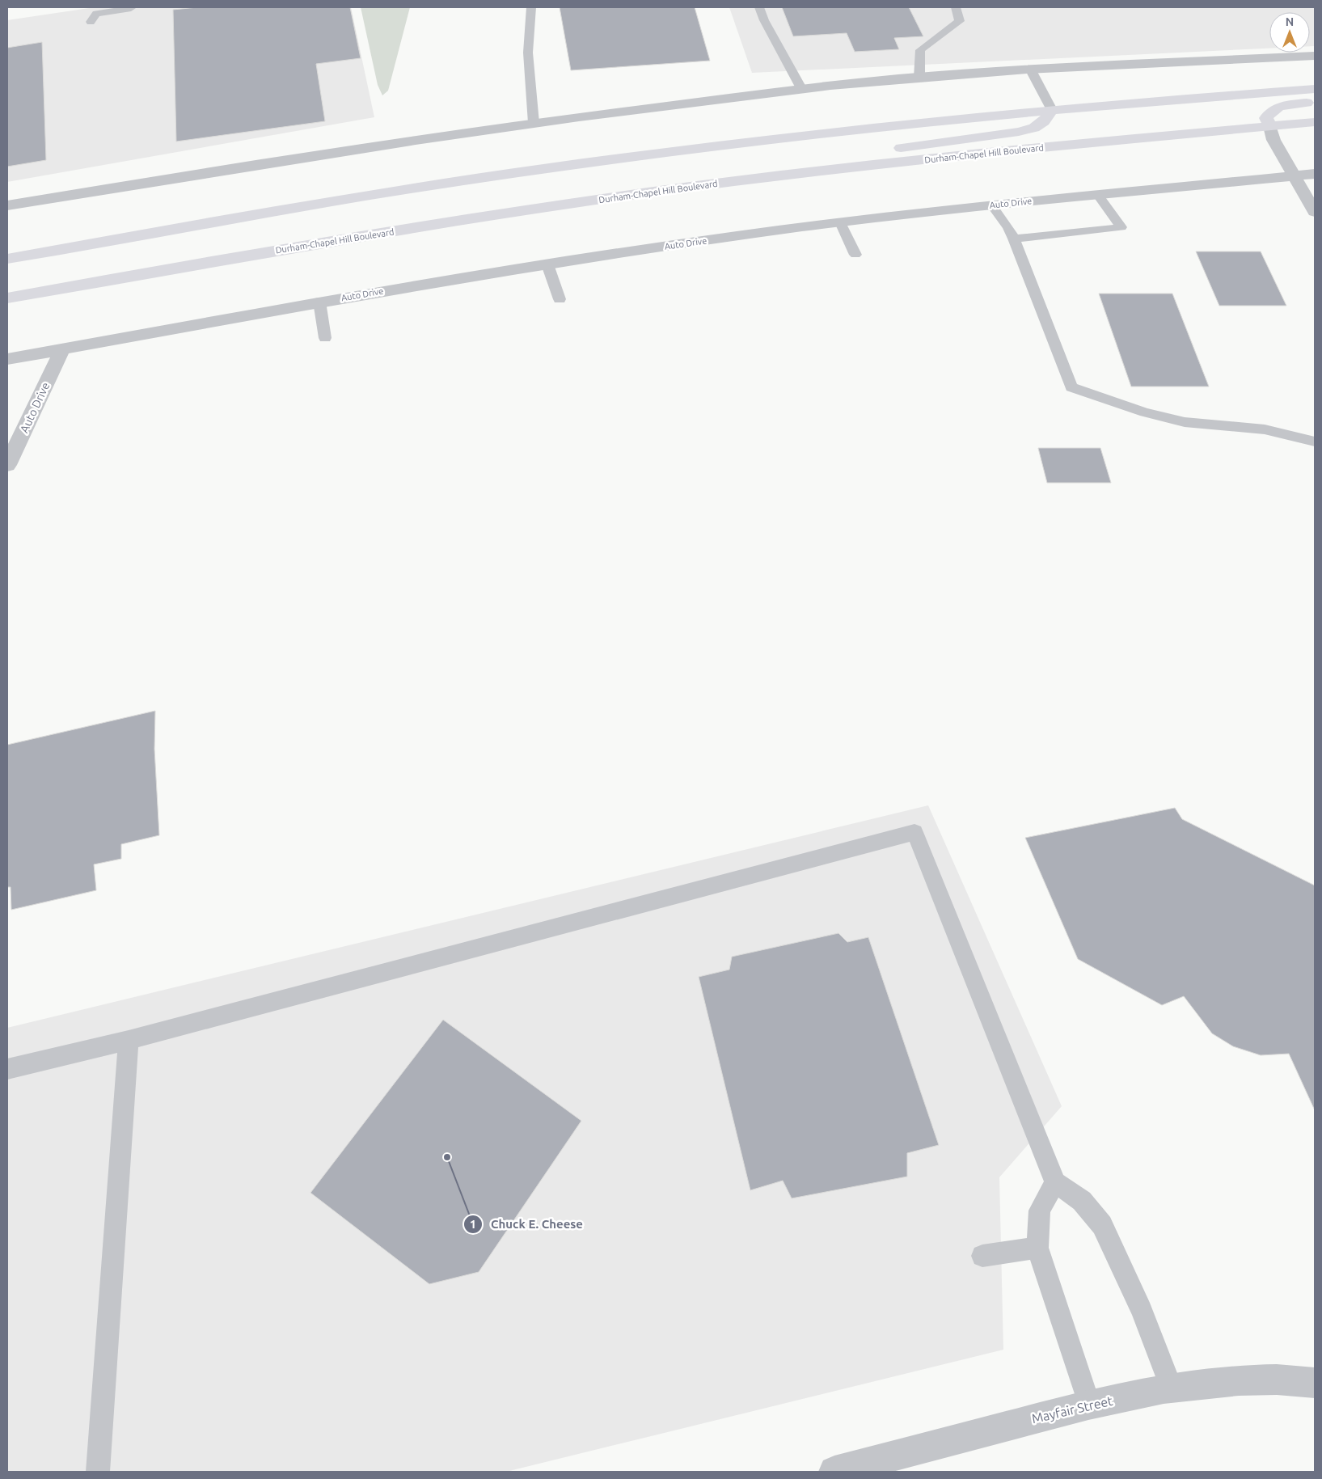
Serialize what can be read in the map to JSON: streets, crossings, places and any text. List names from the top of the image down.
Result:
{
  "streets": {
    "main road": ["Durham-Chapel Hill Boulevard"],
    "street": ["Auto Drive", "Mayfair Street"]
  },
  "places": ["Chuck E. Cheese"],
  "north": "top"
}
